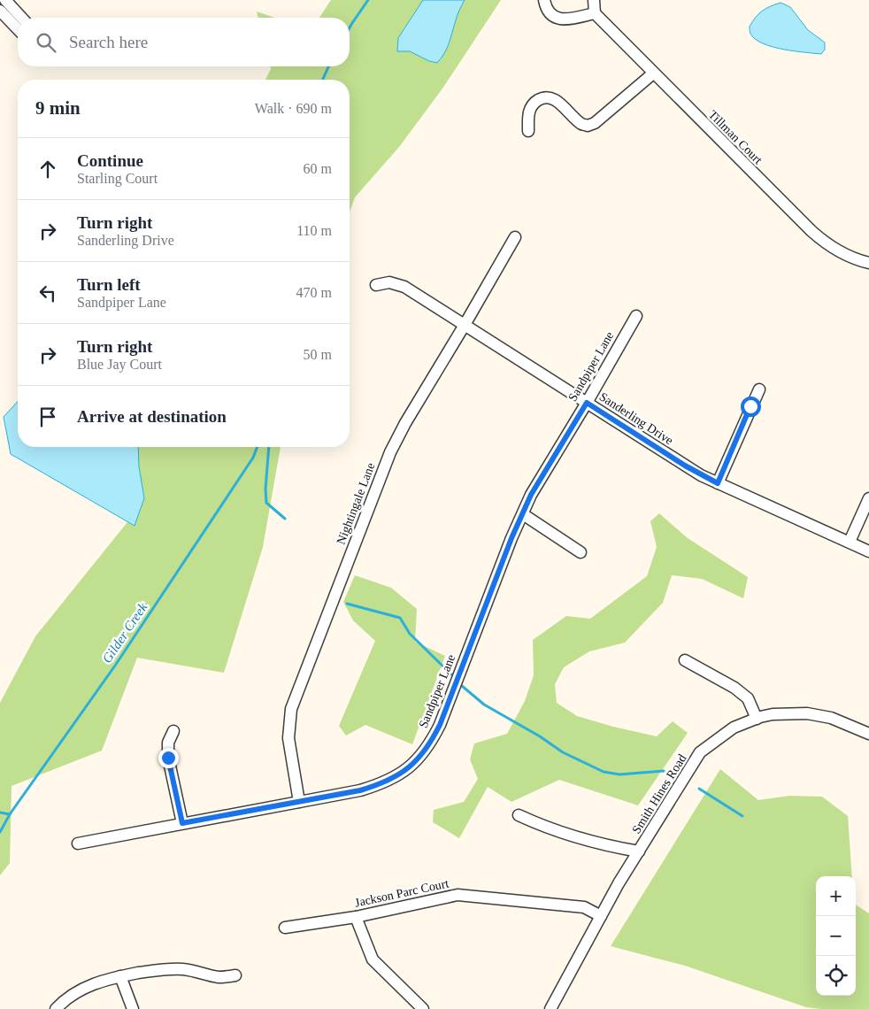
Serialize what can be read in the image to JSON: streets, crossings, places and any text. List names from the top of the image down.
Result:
{
  "streets": {
    "street": [
      "Tillman Court",
      "Sandpiper Lane",
      "Sanderling Drive",
      "Nightingale Lane",
      "Smith Hines Road",
      "Jackson Parc Court"
    ]
  },
  "crossings": [
    ["Sandpiper Lane", "Sanderling Drive"],
    ["Sandpiper Lane", "Nightingale Lane"],
    ["Sanderling Drive", "Nightingale Lane"],
    ["Smith Hines Road", "Jackson Parc Court"]
  ],
  "water": ["Gilder Creek"],
  "page": {
    "search": "Search here",
    "heading": ["9 min", "Walk · 690 m"],
    "list": [
      ["Continue", "Starling Court", "60 m"],
      ["Turn right", "Sanderling Drive", "110 m"],
      ["Turn left", "Sandpiper Lane", "470 m"],
      ["Turn right", "Blue Jay Court", "50 m"],
      "Arrive at destination"
    ],
    "map_buttons": ["+", "−"]
  }
}
